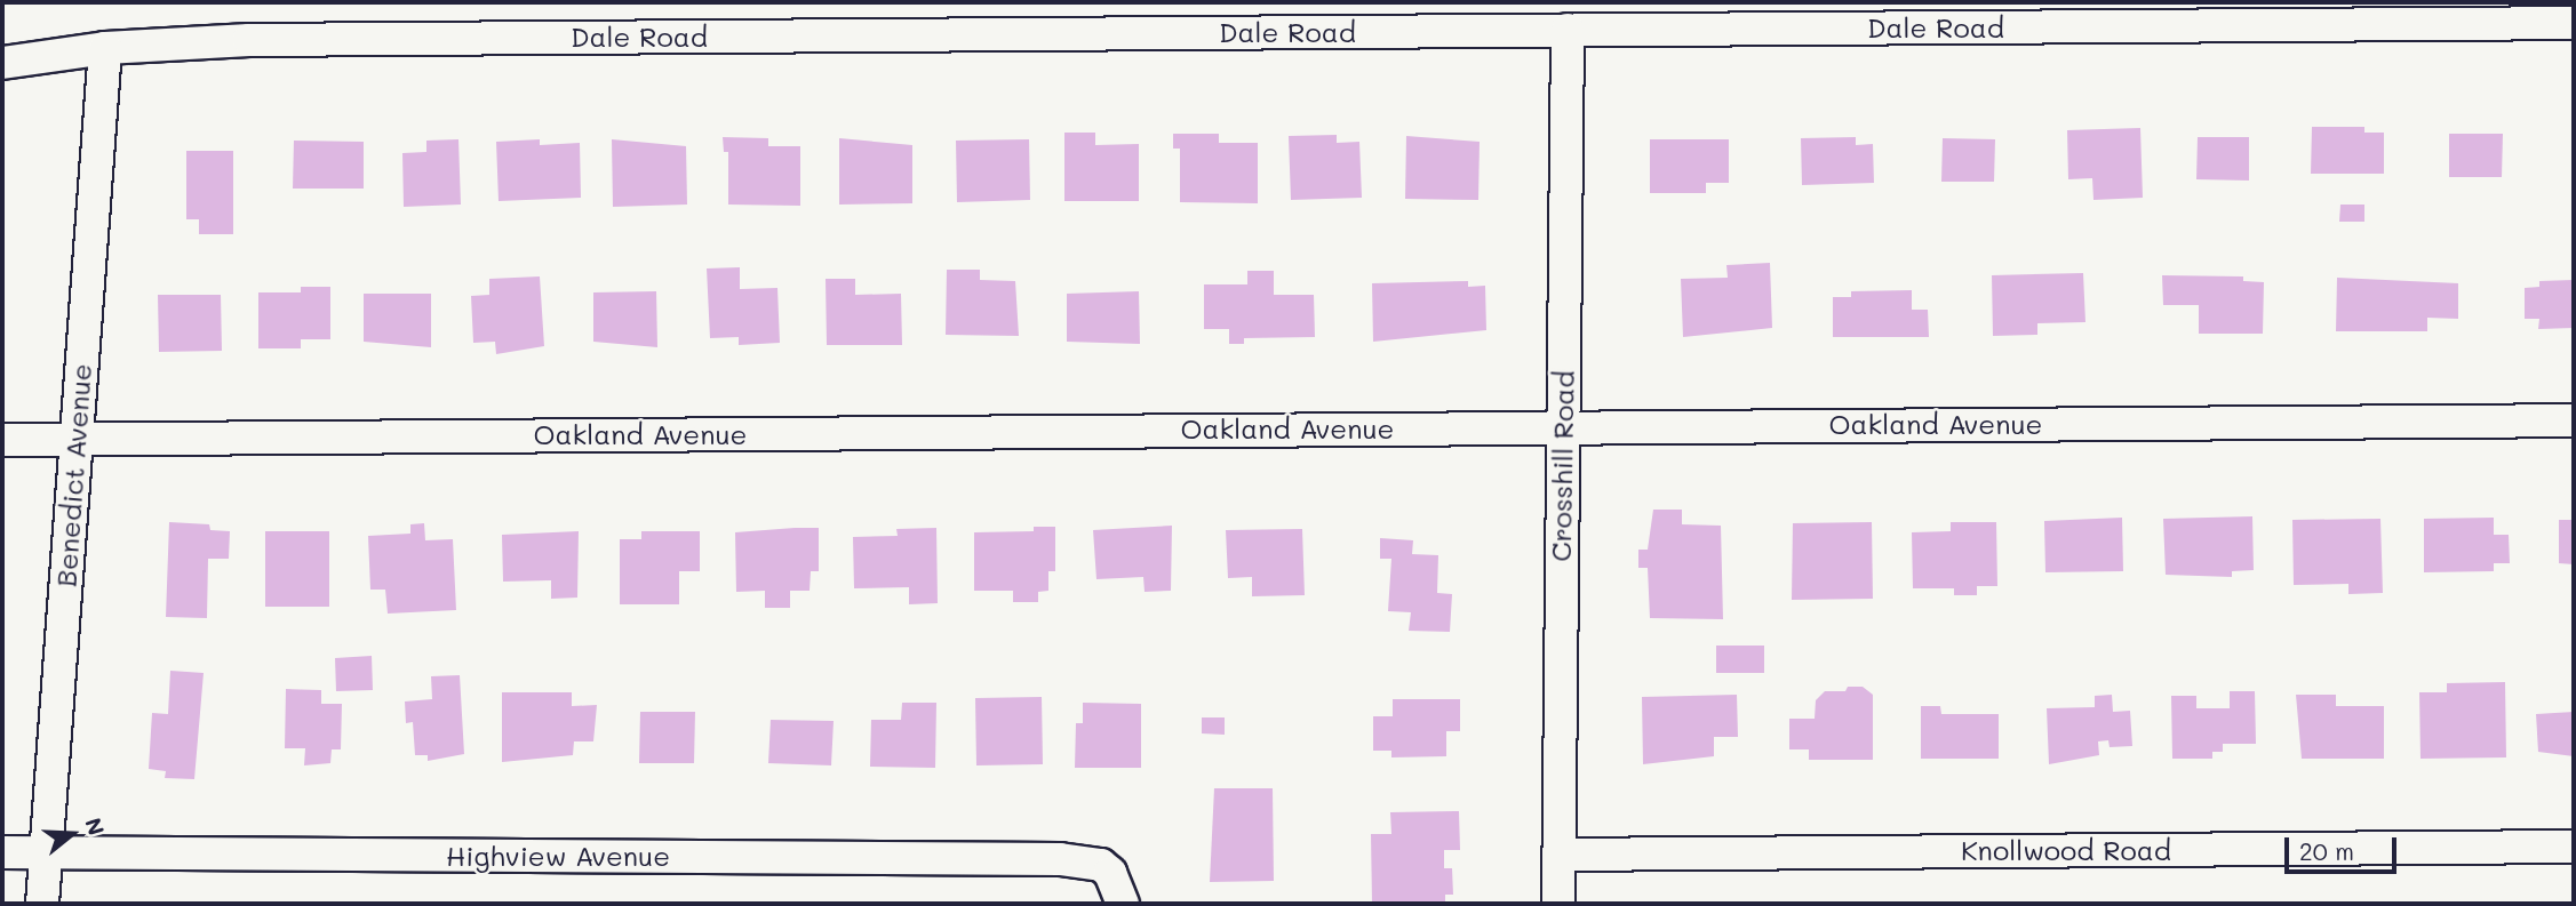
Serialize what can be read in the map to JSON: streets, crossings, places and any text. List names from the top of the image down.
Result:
{
  "streets": {
    "street": [
      "Dale Road",
      "Oakland Avenue",
      "Crosshill Road",
      "Benedict Avenue",
      "Knollwood Road",
      "Highview Avenue"
    ]
  },
  "crossings": [
    ["Dale Road", "Crosshill Road"],
    ["Dale Road", "Benedict Avenue"],
    ["Oakland Avenue", "Crosshill Road"],
    ["Oakland Avenue", "Benedict Avenue"],
    ["Crosshill Road", "Knollwood Road"],
    ["Benedict Avenue", "Highview Avenue"]
  ],
  "scale_bar": "20 m",
  "north": "right"
}
